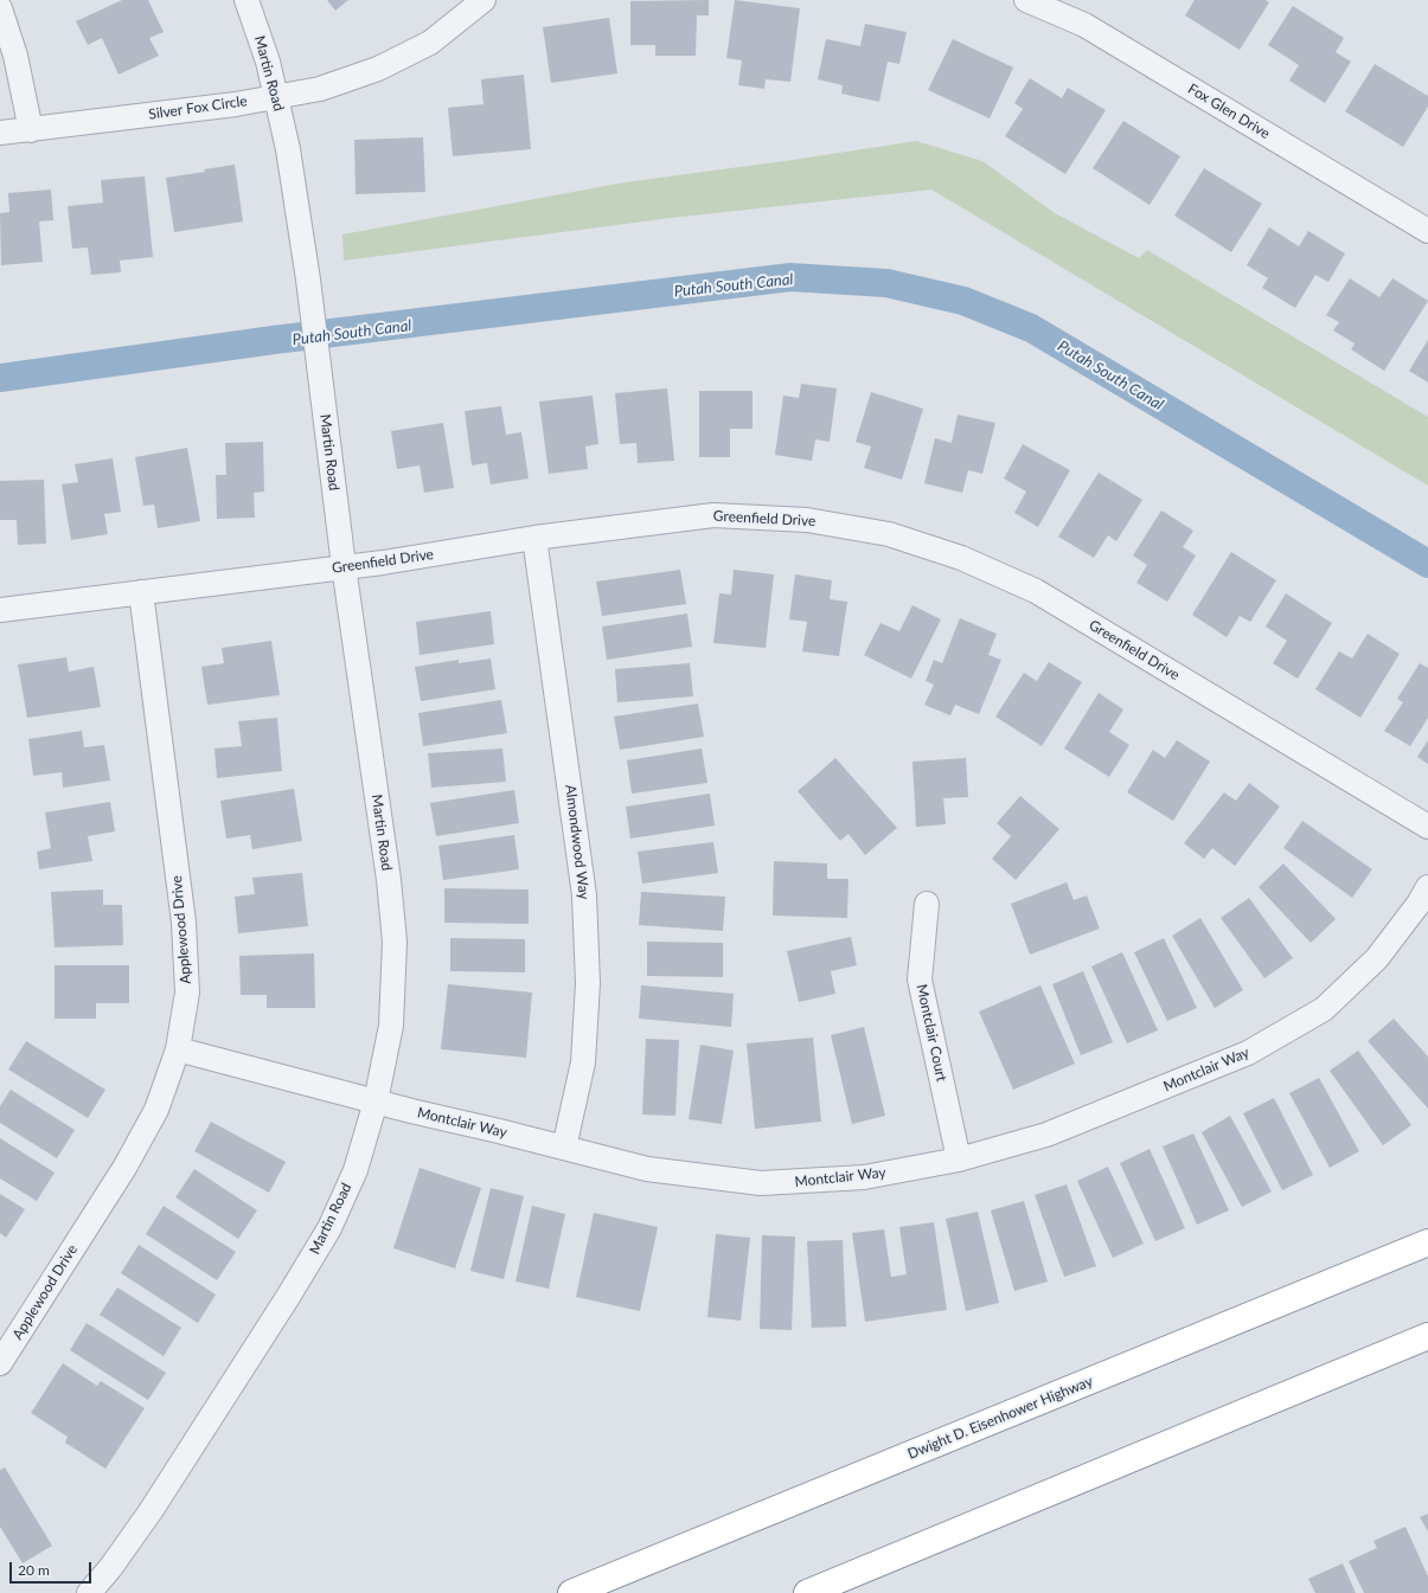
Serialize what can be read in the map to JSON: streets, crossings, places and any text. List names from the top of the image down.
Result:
{
  "streets": {
    "highway": ["Dwight D. Eisenhower Highway"],
    "street": [
      "Martin Road",
      "Silver Fox Circle",
      "Fox Glen Drive",
      "Greenfield Drive",
      "Almondwood Way",
      "Applewood Drive",
      "Montclair Court",
      "Montclair Way"
    ]
  },
  "crossings": [
    ["Martin Road", "Silver Fox Circle"],
    ["Martin Road", "Greenfield Drive"],
    ["Martin Road", "Montclair Way"],
    ["Greenfield Drive", "Almondwood Way"],
    ["Greenfield Drive", "Applewood Drive"],
    ["Almondwood Way", "Montclair Way"],
    ["Applewood Drive", "Montclair Way"],
    ["Montclair Court", "Montclair Way"]
  ],
  "water": ["Putah South Canal"],
  "scale_bar": "20 m"
}
